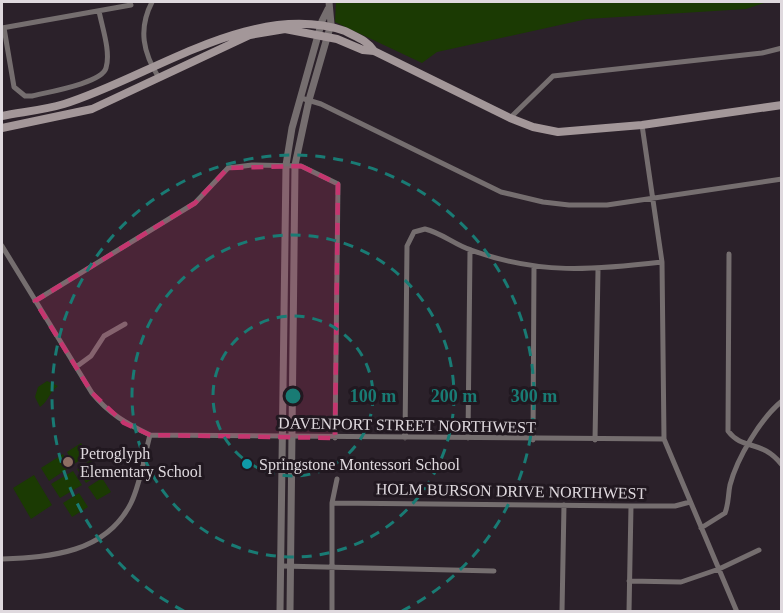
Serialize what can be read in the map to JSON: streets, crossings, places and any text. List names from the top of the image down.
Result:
{
  "streets": {
    "street": ["DAVENPORT STREET NORTHWEST", "HOLM BURSON DRIVE NORTHWEST"]
  },
  "places": ["Petroglyph Elementary School", "Springstone Montessori School"],
  "rings": ["100 m", "200 m", "300 m"]
}
